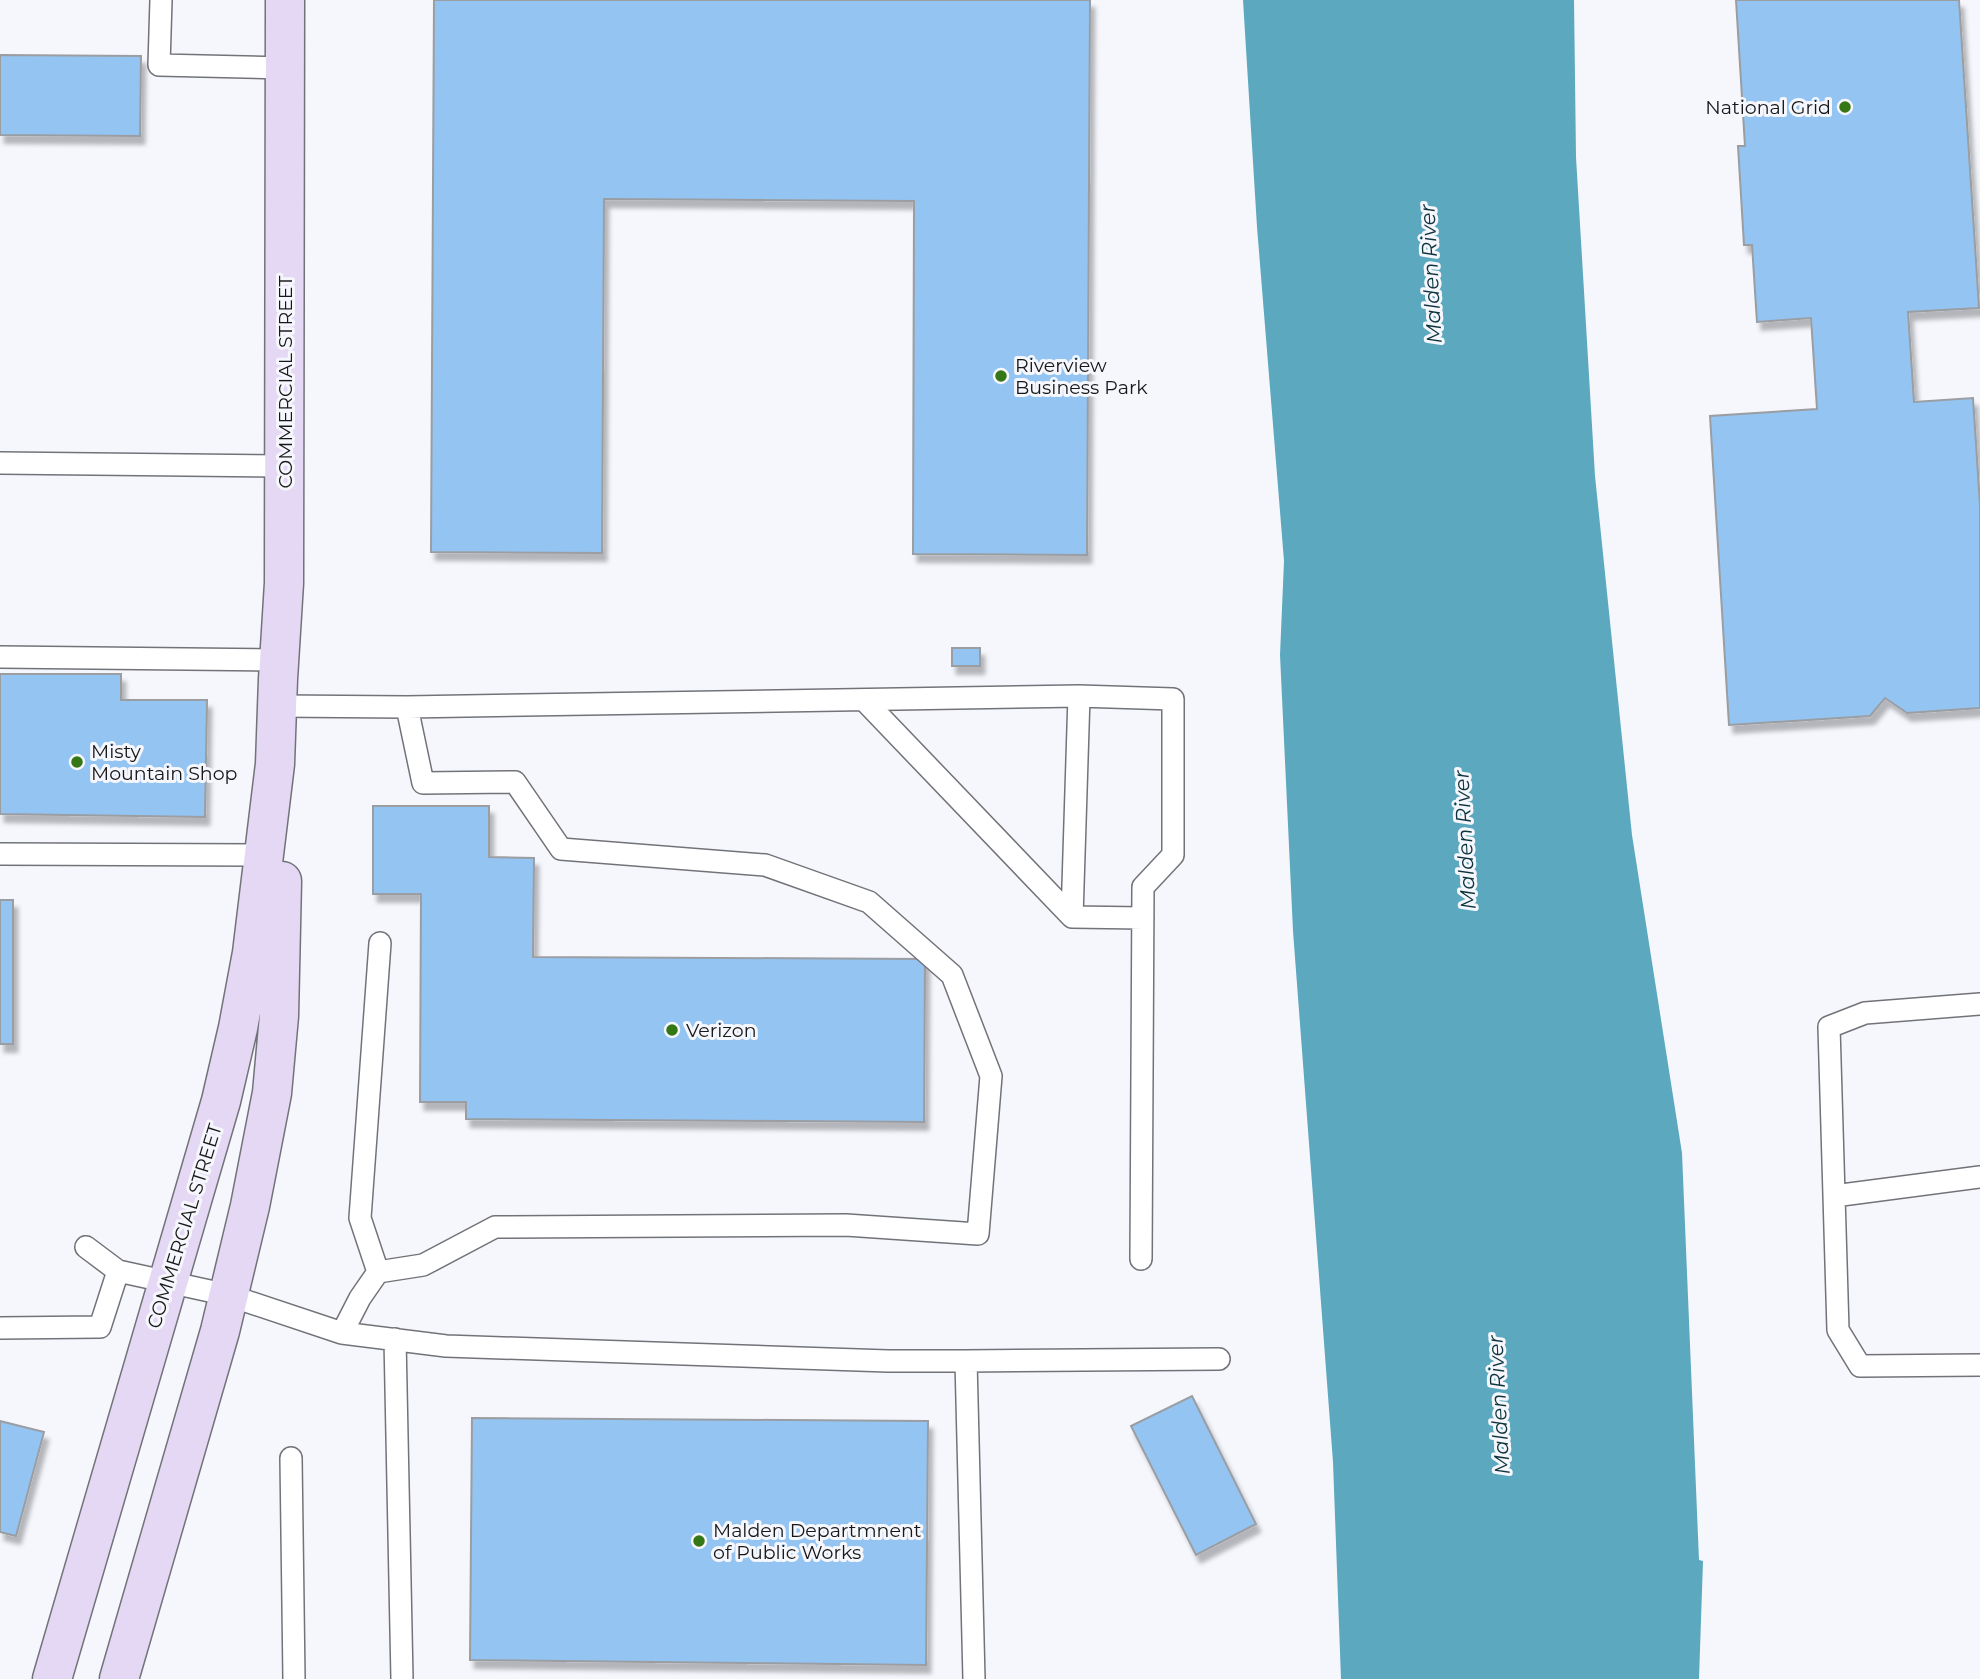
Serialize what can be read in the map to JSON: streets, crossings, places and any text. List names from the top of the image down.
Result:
{
  "streets": {
    "main road": ["COMMERCIAL STREET"]
  },
  "water": ["Malden River"],
  "places": [
    "National Grid",
    "Riverview Business Park",
    "Misty Mountain Shop",
    "Verizon",
    "Malden Departmnent of Public Works"
  ]
}
